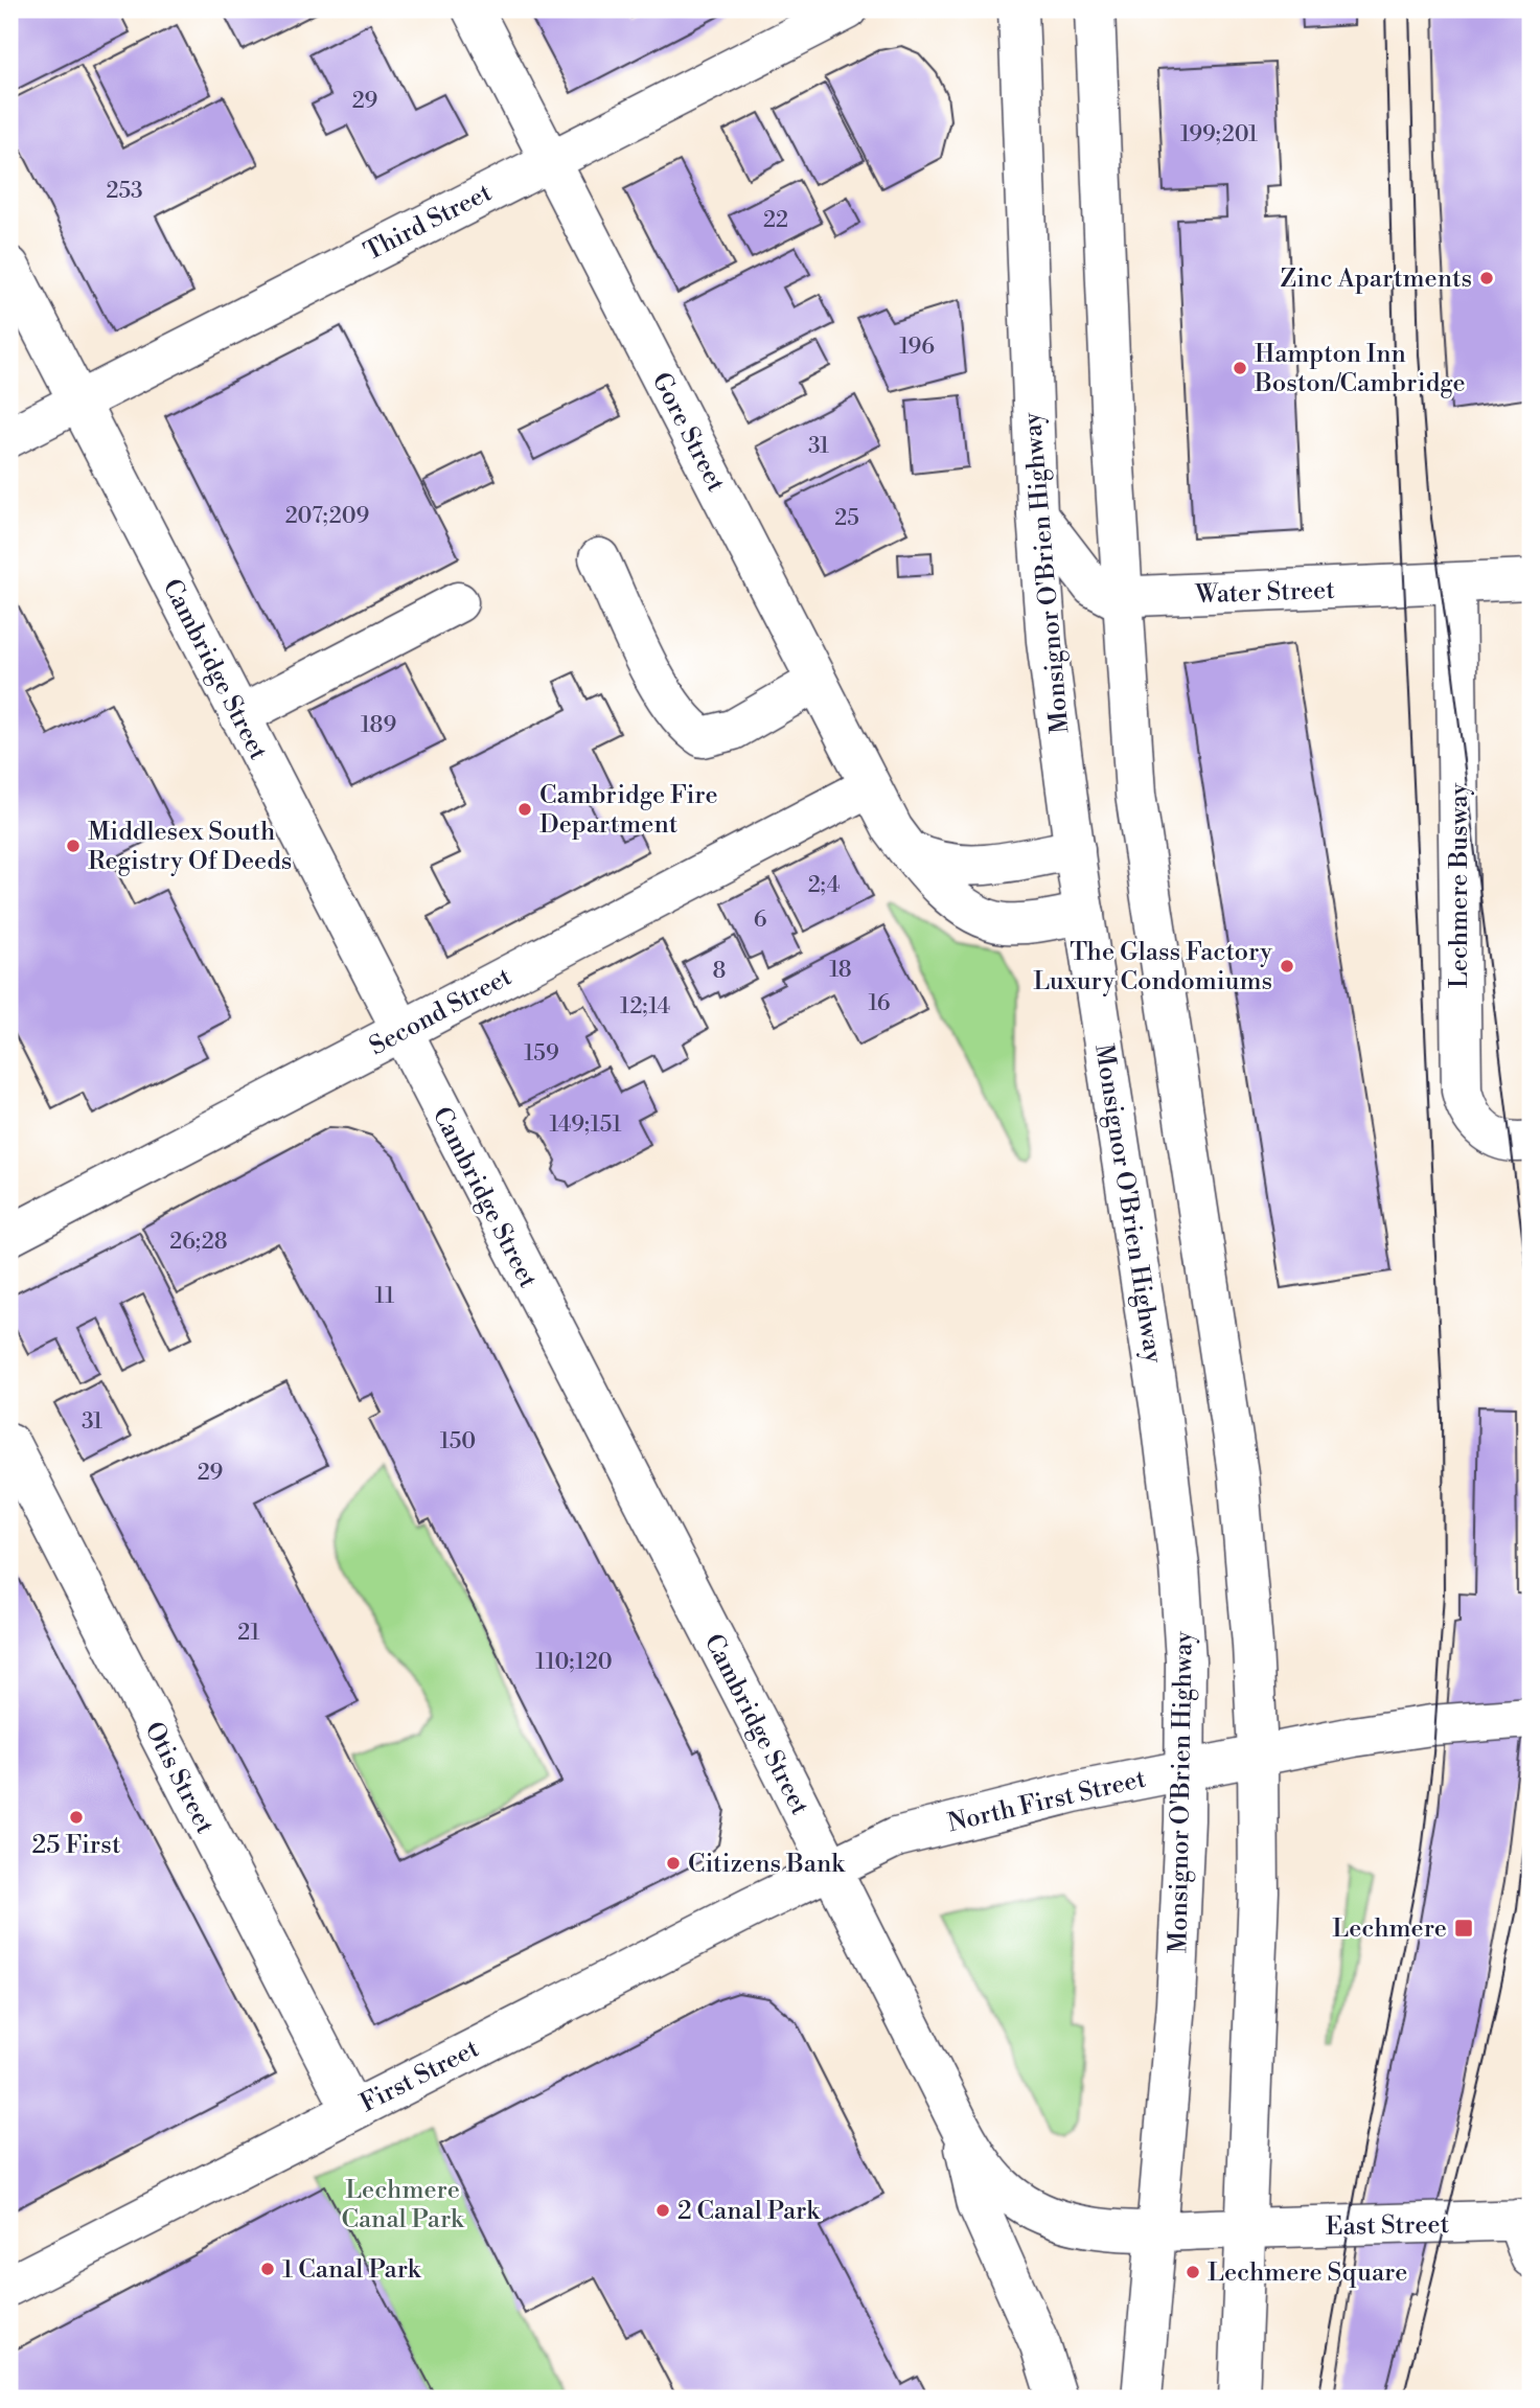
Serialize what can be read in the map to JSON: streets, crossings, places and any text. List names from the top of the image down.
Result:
{
  "streets": {
    "main road": [
      "Third Street",
      "Gore Street",
      "Monsignor O'Brien Highway",
      "Water Street",
      "Cambridge Street",
      "Lechmere Busway",
      "Second Street",
      "Otis Street",
      "North First Street",
      "First Street",
      "East Street"
    ]
  },
  "crossings": [
    ["Third Street", "Gore Street"],
    ["Third Street", "Cambridge Street"],
    ["Gore Street", "Monsignor O'Brien Highway"],
    ["Gore Street", "Second Street"],
    ["Monsignor O'Brien Highway", "Water Street"],
    ["Monsignor O'Brien Highway", "Cambridge Street"],
    ["Monsignor O'Brien Highway", "North First Street"],
    ["Water Street", "Lechmere Busway"],
    ["Cambridge Street", "Second Street"],
    ["Cambridge Street", "North First Street"],
    ["Cambridge Street", "First Street"],
    ["Cambridge Street", "East Street"],
    ["Otis Street", "First Street"],
    ["North First Street", "First Street"]
  ],
  "parks": ["Lechmere Canal Park"],
  "places": {
    "other": [
      "Zinc Apartments",
      "Hampton Inn Boston/Cambridge",
      "Cambridge Fire Department",
      "Middlesex South Registry Of Deeds",
      "The Glass Factory Luxury Condomiums",
      "25 First",
      "Citizens Bank",
      "2 Canal Park",
      "1 Canal Park",
      "Lechmere Square"
    ],
    "transit": ["Lechmere"]
  },
  "house_numbers": [
    "29",
    "199;201",
    "253",
    "22",
    "196",
    "31",
    "207;209",
    "25",
    "189",
    "2;4",
    "6",
    "18",
    "8",
    "16",
    "12;14",
    "159",
    "149;151",
    "26;28",
    "11",
    "31",
    "150",
    "29",
    "21",
    "110;120"
  ]
}
